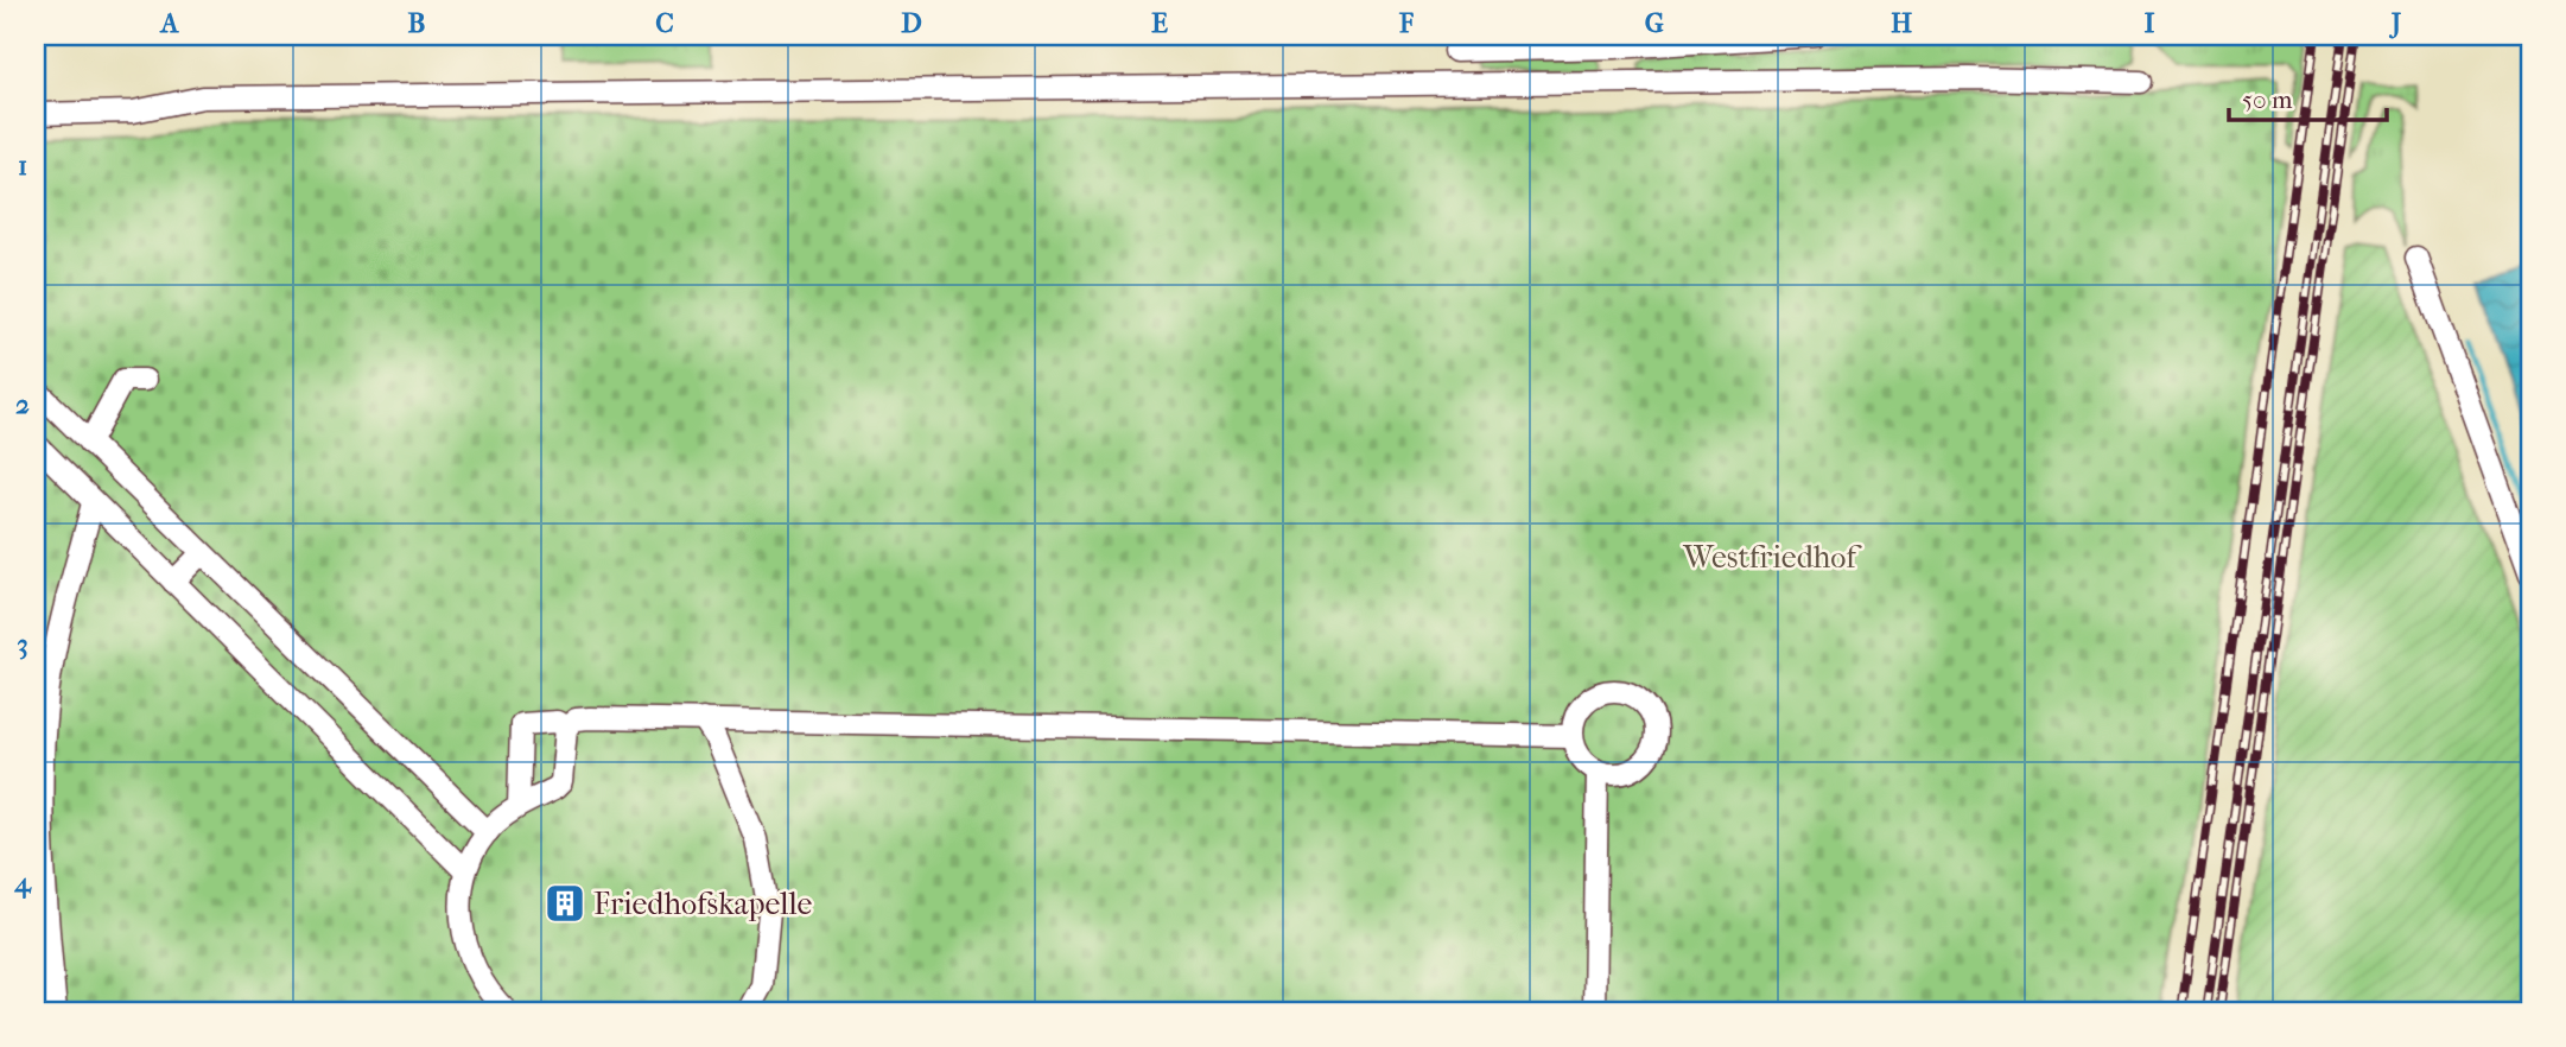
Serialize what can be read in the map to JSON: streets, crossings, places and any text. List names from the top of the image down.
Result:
{
  "parks": ["Westfriedhof"],
  "places": {
    "building": ["Friedhofskapelle"]
  },
  "scale_bar": "50 m",
  "grid": {
    "columns": [
      "A",
      "B",
      "C",
      "D",
      "E",
      "F",
      "G",
      "H",
      "I",
      "J"
    ],
    "rows": [
      "1",
      "2",
      "3",
      "4"
    ]
  }
}
